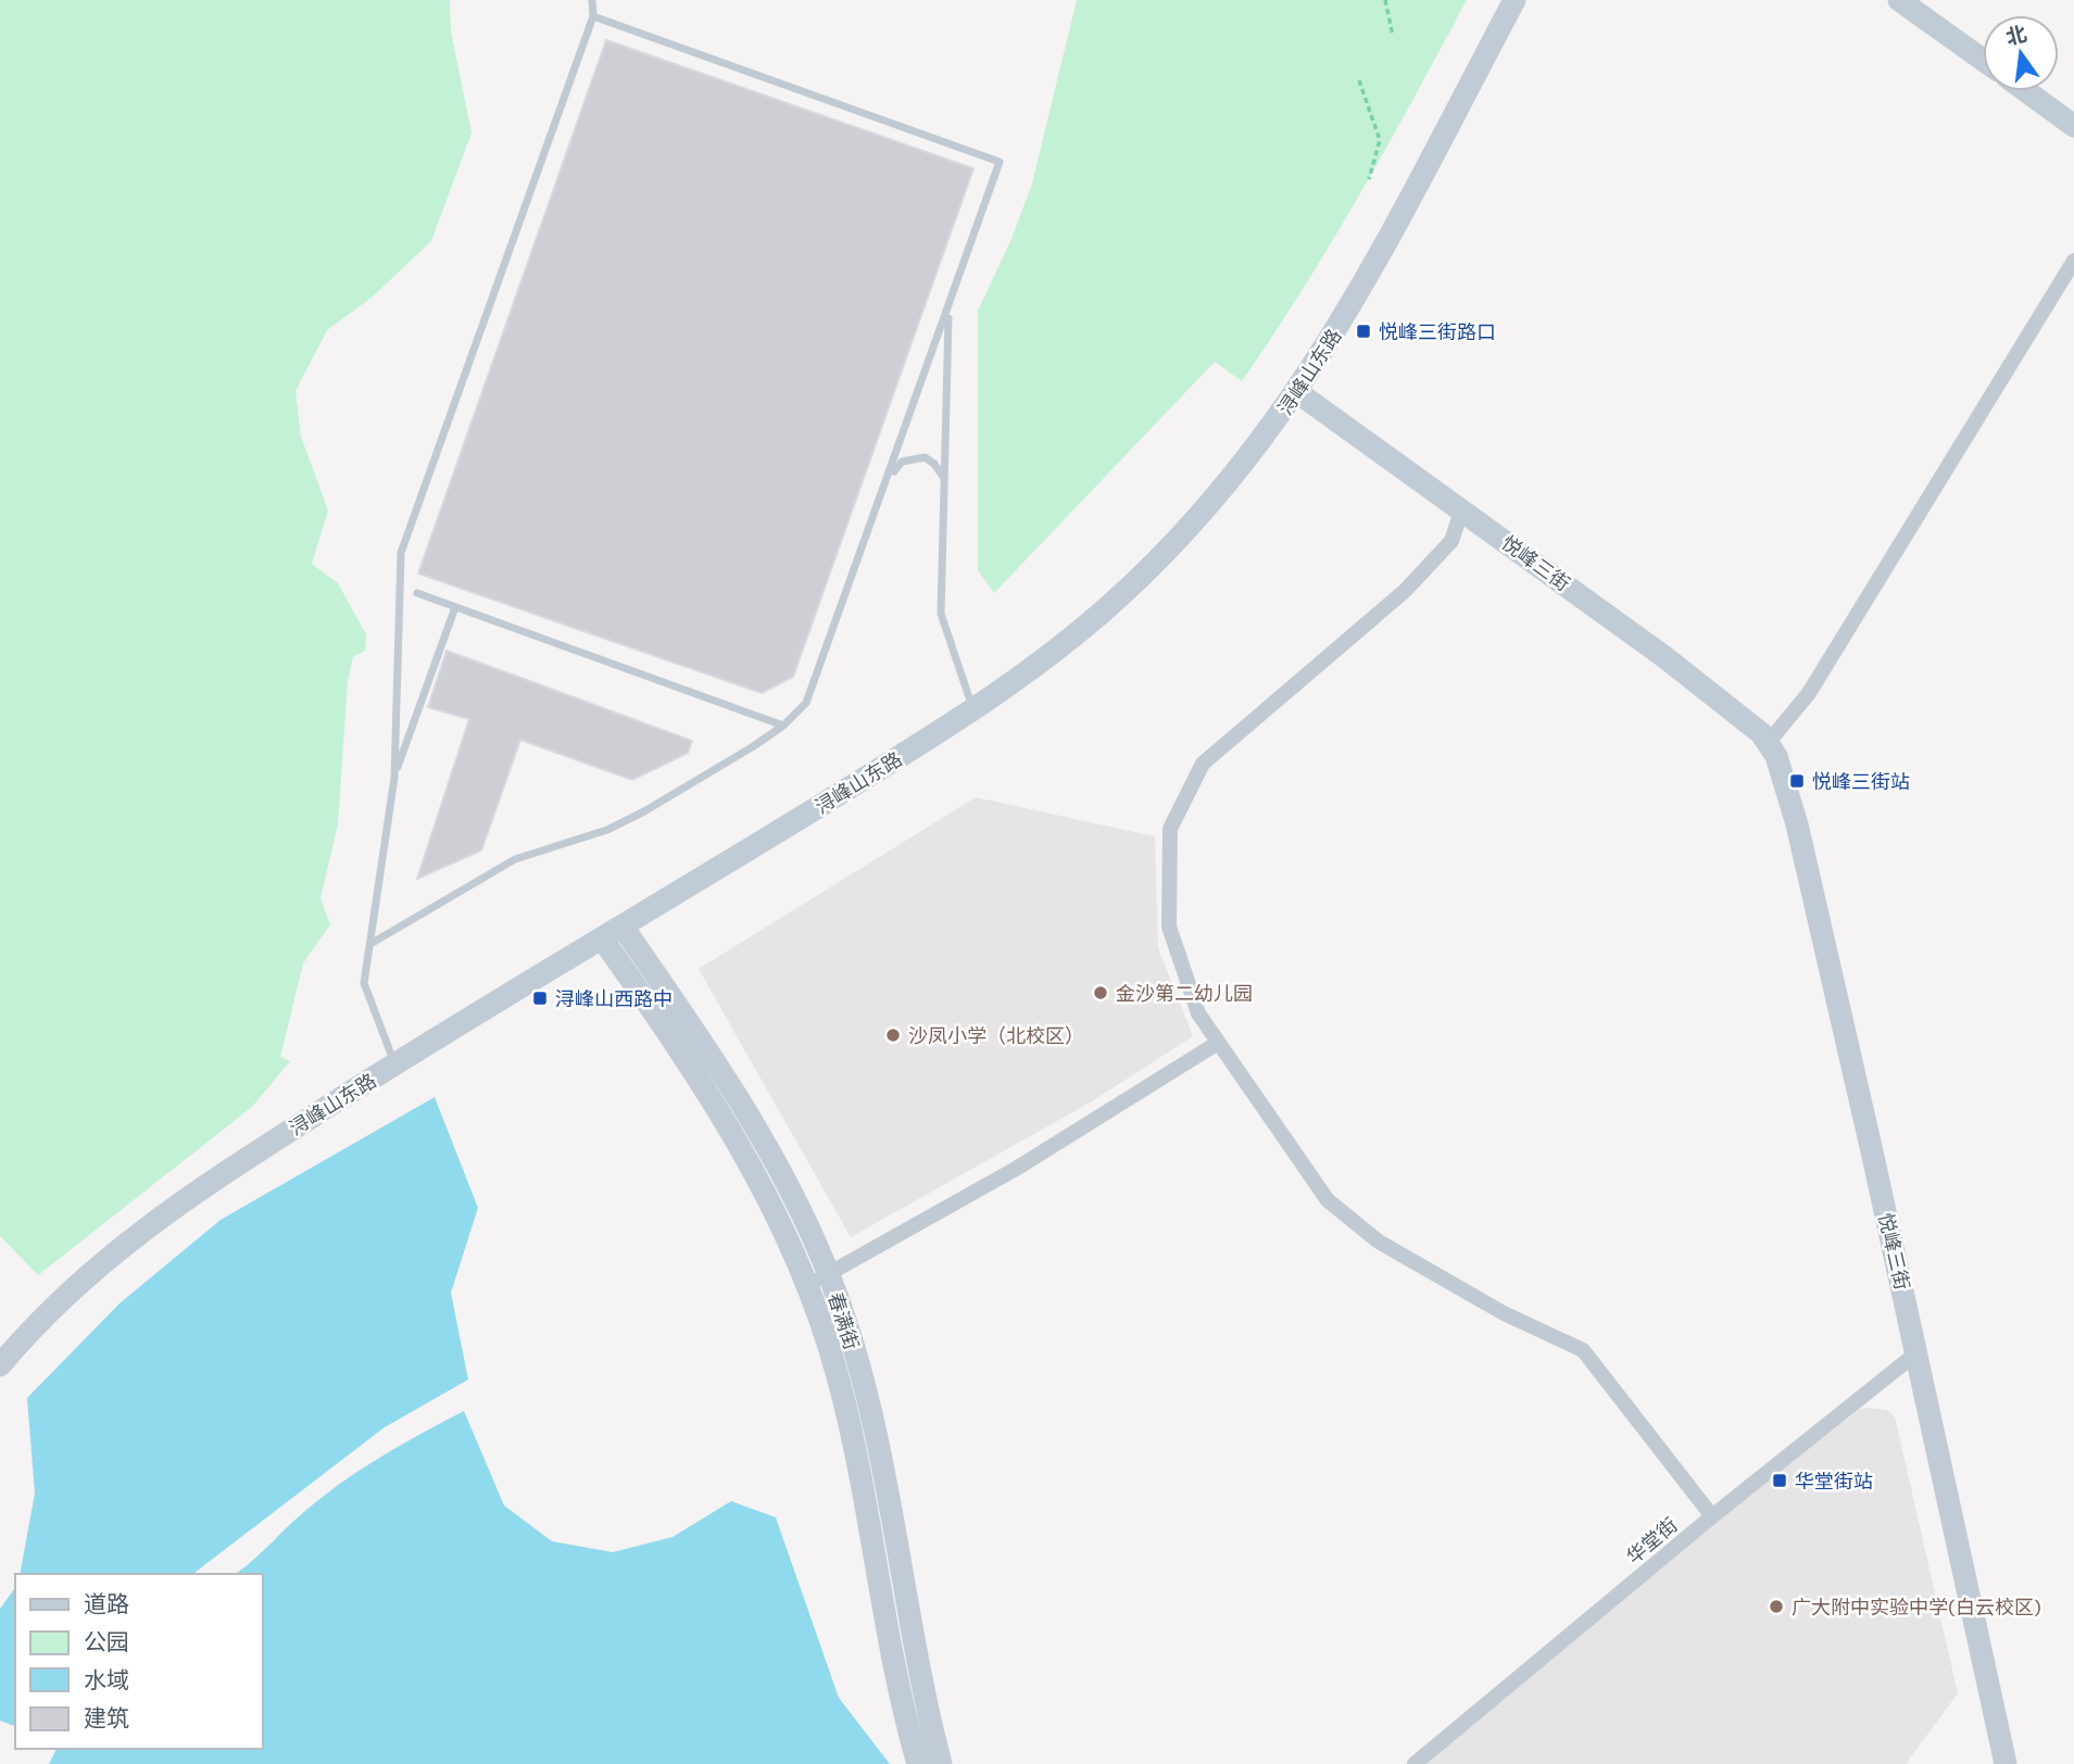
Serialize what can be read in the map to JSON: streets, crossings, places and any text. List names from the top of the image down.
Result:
{
  "streets": {
    "street": [
      "浔峰山东路",
      "悦峰三街",
      "春满街",
      "华堂街"
    ]
  },
  "crossings": [
    ["浔峰山东路", "悦峰三街"],
    ["浔峰山东路", "春满街"],
    ["悦峰三街", "华堂街"]
  ],
  "places": {
    "transit": [
      "悦峰三街路口",
      "悦峰三街站",
      "浔峰山西路中",
      "华堂街站"
    ],
    "other": ["金沙第二幼儿园", "沙凤小学（北校区）", "广大附中实验中学(白云校区)"]
  },
  "legend": [
    "道路",
    "公园",
    "水域",
    "建筑"
  ],
  "north": "top"
}
